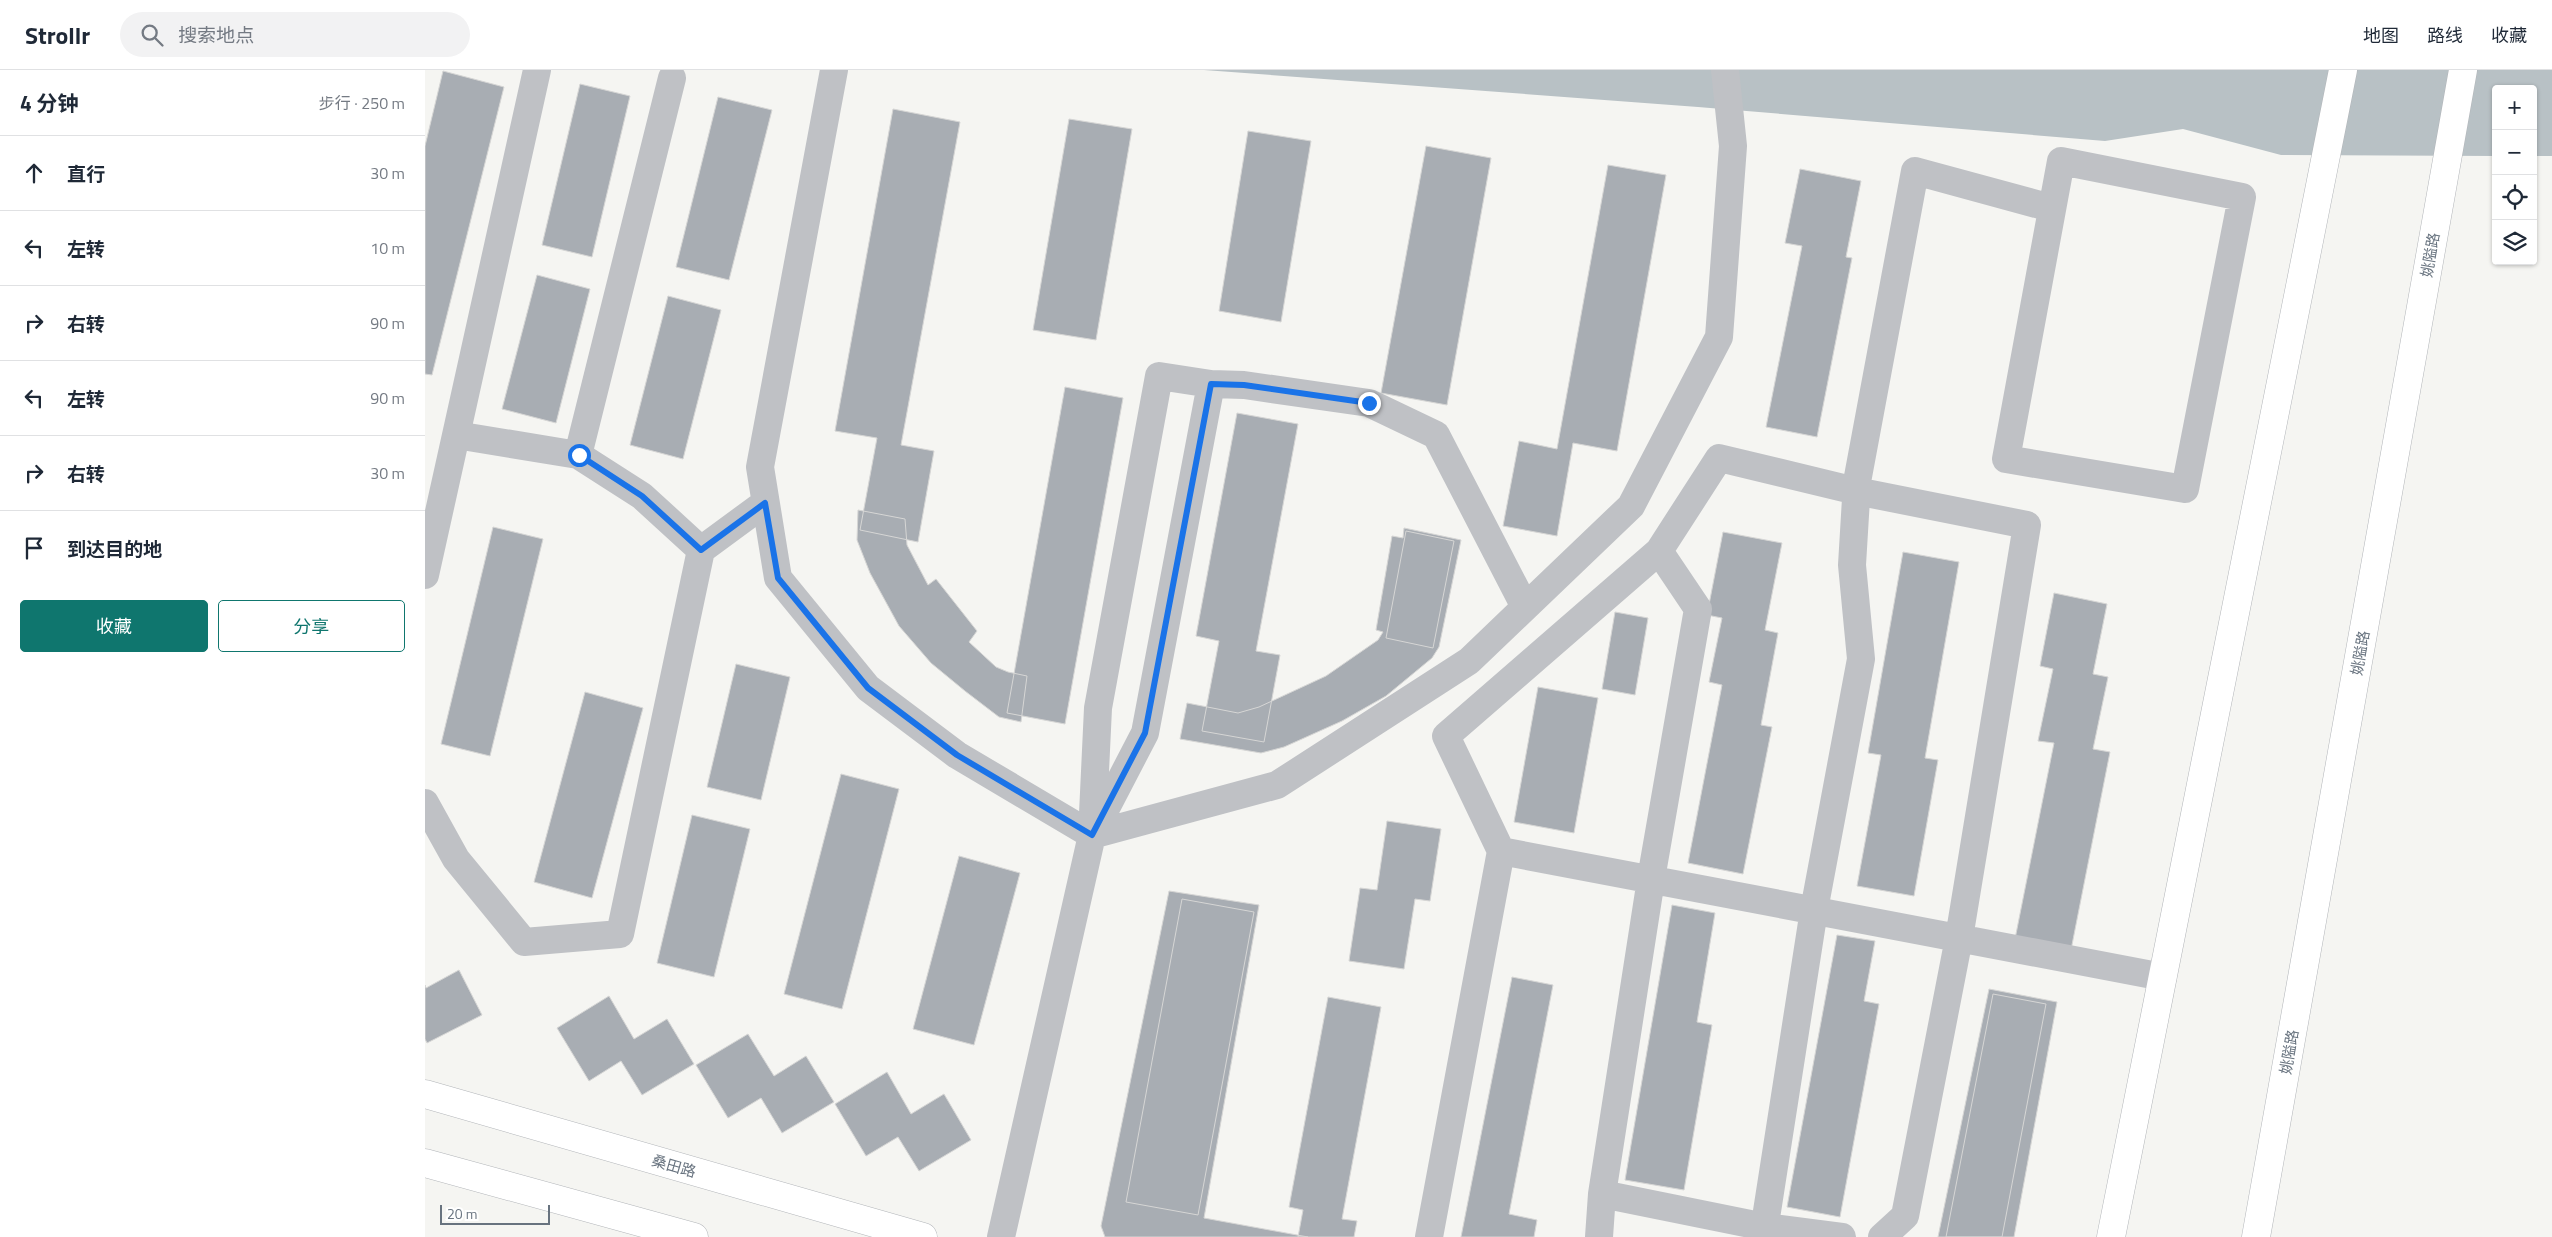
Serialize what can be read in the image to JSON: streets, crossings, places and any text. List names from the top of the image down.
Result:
{
  "streets": {
    "main road": ["姚隘路", "桑田路"]
  },
  "scale_bar": "20 m",
  "page": {
    "header": "Strollr",
    "search": "搜索地点",
    "nav": ["地图", "路线", "收藏"],
    "heading": ["4 分钟", "步行 · 250 m"],
    "map_buttons": ["+", "−"],
    "list": [
      ["直行", "30 m"],
      ["左转", "10 m"],
      ["右转", "90 m"],
      ["左转", "90 m"],
      ["右转", "30 m"],
      "到达目的地"
    ],
    "buttons": ["收藏", "分享"],
    "scale": "20 m"
  }
}
